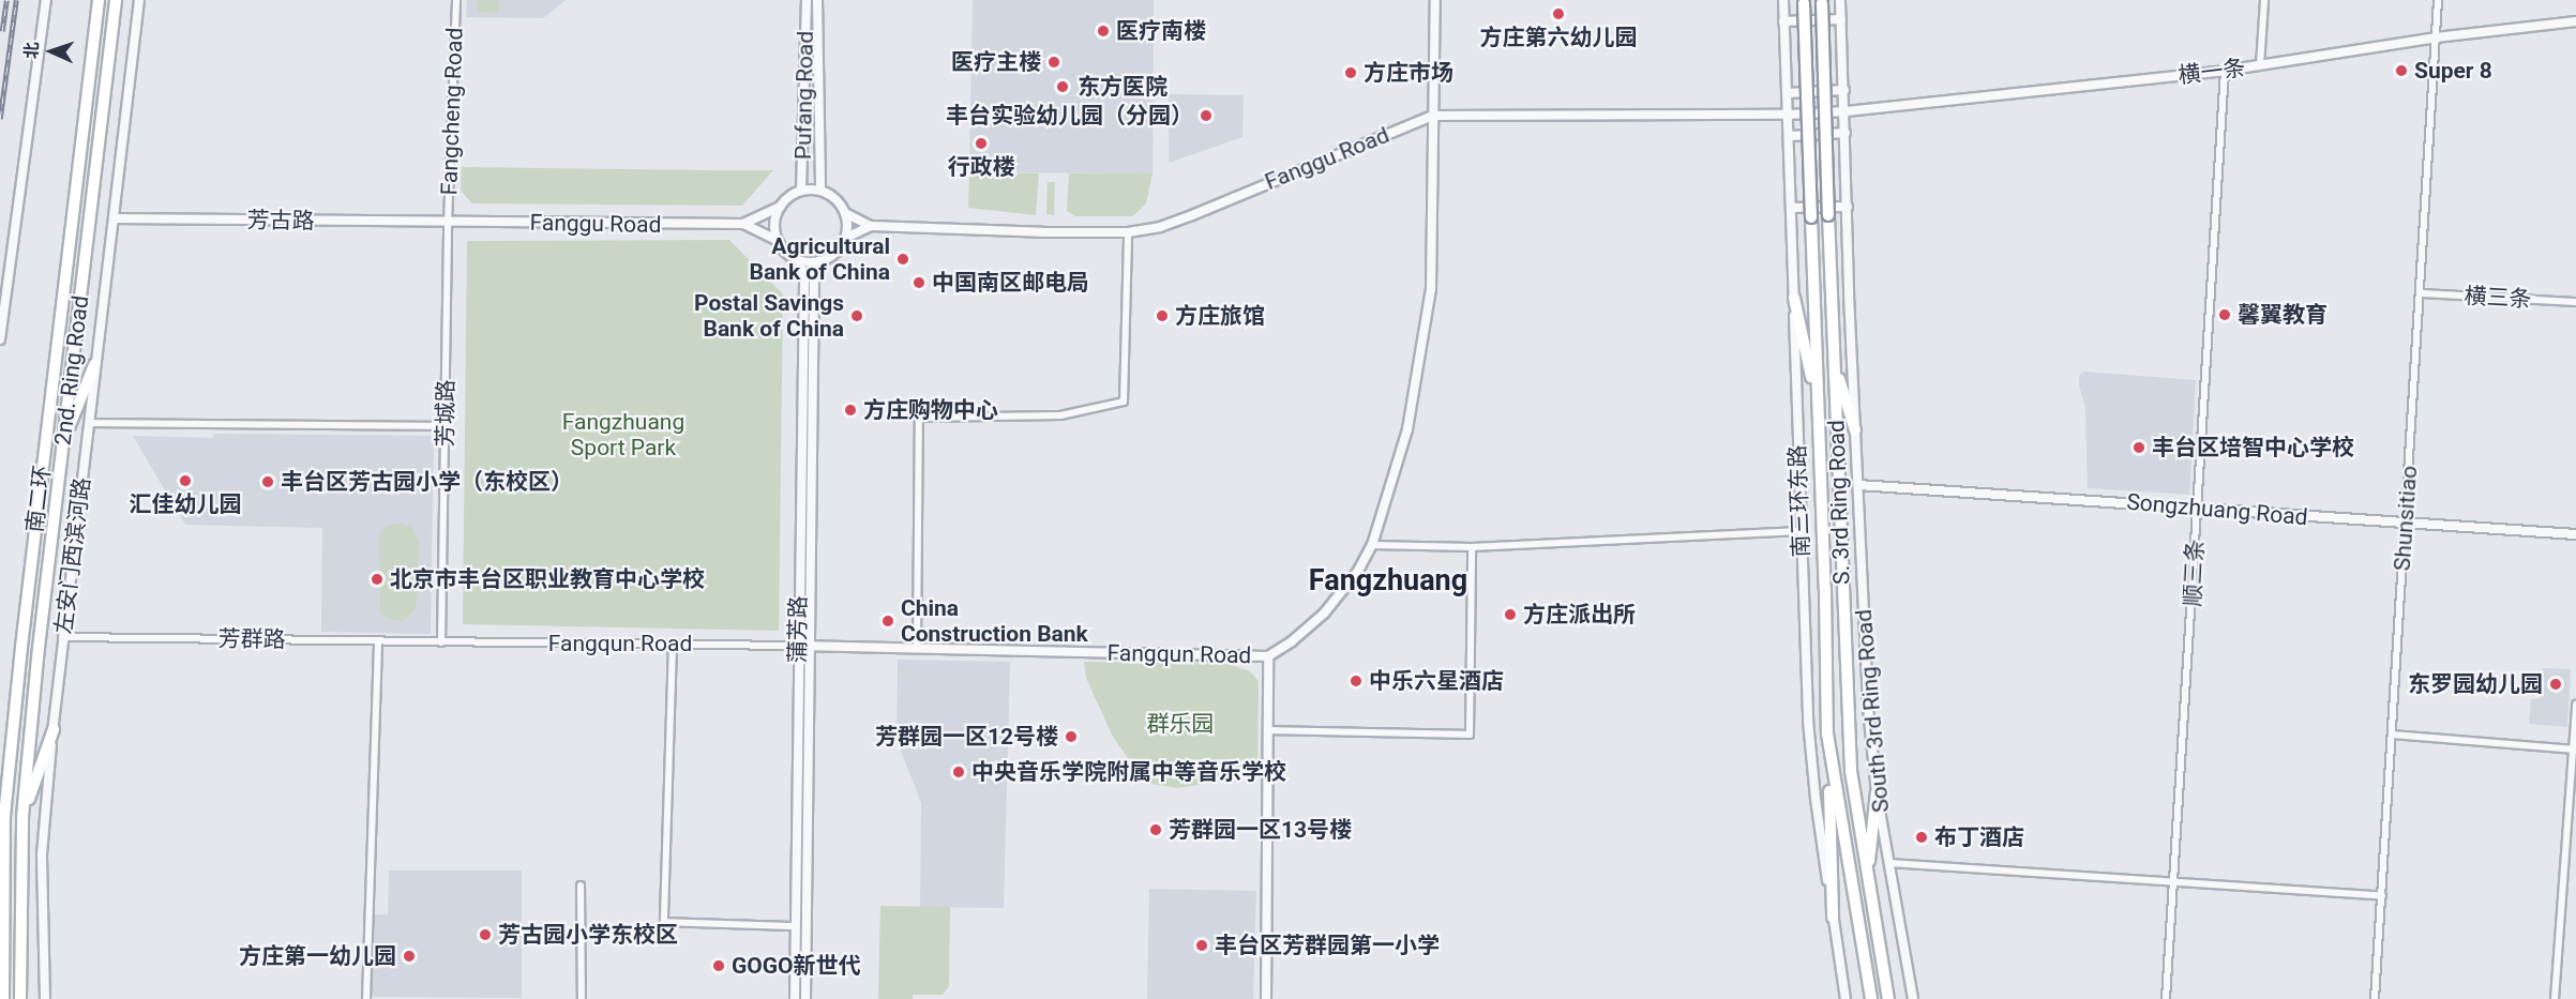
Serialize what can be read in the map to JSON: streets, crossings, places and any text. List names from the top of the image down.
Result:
{
  "streets": {
    "highway": ["2nd. Ring Road", "南二环", "S. 3rd Ring Road"],
    "street": [
      "横一条",
      "Pufang Road",
      "Fangcheng Road",
      "Fanggu Road",
      "芳古路",
      "横三条",
      "芳城路",
      "南三环东路",
      "Songzhuang Road",
      "Shunsitiao",
      "左安门西滨河路",
      "顺三条",
      "蒲芳路",
      "芳群路",
      "Fangqun Road",
      "South 3rd Ring Road"
    ]
  },
  "crossings": [
    ["横一条", "Fanggu Road"],
    ["横一条", "南三环东路"],
    ["横一条", "Shunsitiao"],
    ["横一条", "顺三条"],
    ["横一条", "South 3rd Ring Road"],
    ["Pufang Road", "蒲芳路"],
    ["Fangcheng Road", "Fanggu Road"],
    ["Fangcheng Road", "芳古路"],
    ["Fangcheng Road", "芳城路"],
    ["Fanggu Road", "芳古路"],
    ["Fanggu Road", "芳城路"],
    ["Fanggu Road", "南三环东路"],
    ["Fanggu Road", "Fangqun Road"],
    ["芳古路", "芳城路"],
    ["芳古路", "左安门西滨河路"],
    ["横三条", "Shunsitiao"],
    ["芳城路", "芳群路"],
    ["芳城路", "Fangqun Road"],
    ["Songzhuang Road", "Shunsitiao"],
    ["Songzhuang Road", "顺三条"],
    ["Songzhuang Road", "South 3rd Ring Road"],
    ["左安门西滨河路", "芳群路"],
    ["蒲芳路", "Fangqun Road"],
    ["芳群路", "Fangqun Road"]
  ],
  "districts": ["Fangzhuang"],
  "parks": ["Fangzhuang Sport Park", "群乐园"],
  "places": [
    "方庄第六幼儿园",
    "医疗南楼",
    "医疗主楼",
    "Super 8",
    "方庄市场",
    "东方医院",
    "丰台实验幼儿园（分园）",
    "行政楼",
    "Agricultural Bank of China",
    "中国南区邮电局",
    "馨翼教育",
    "Postal Savings Bank of China",
    "方庄旅馆",
    "方庄购物中心",
    "丰台区培智中心学校",
    "汇佳幼儿园",
    "丰台区芳古园小学（东校区）",
    "北京市丰台区职业教育中心学校",
    "方庄派出所",
    "China Construction Bank",
    "中乐六星酒店",
    "东罗园幼儿园",
    "芳群园一区12号楼",
    "中央音乐学院附属中等音乐学校",
    "芳群园一区13号楼",
    "布丁酒店",
    "芳古园小学东校区",
    "丰台区芳群园第一小学",
    "方庄第一幼儿园",
    "GOGO新世代"
  ],
  "north": "left"
}
